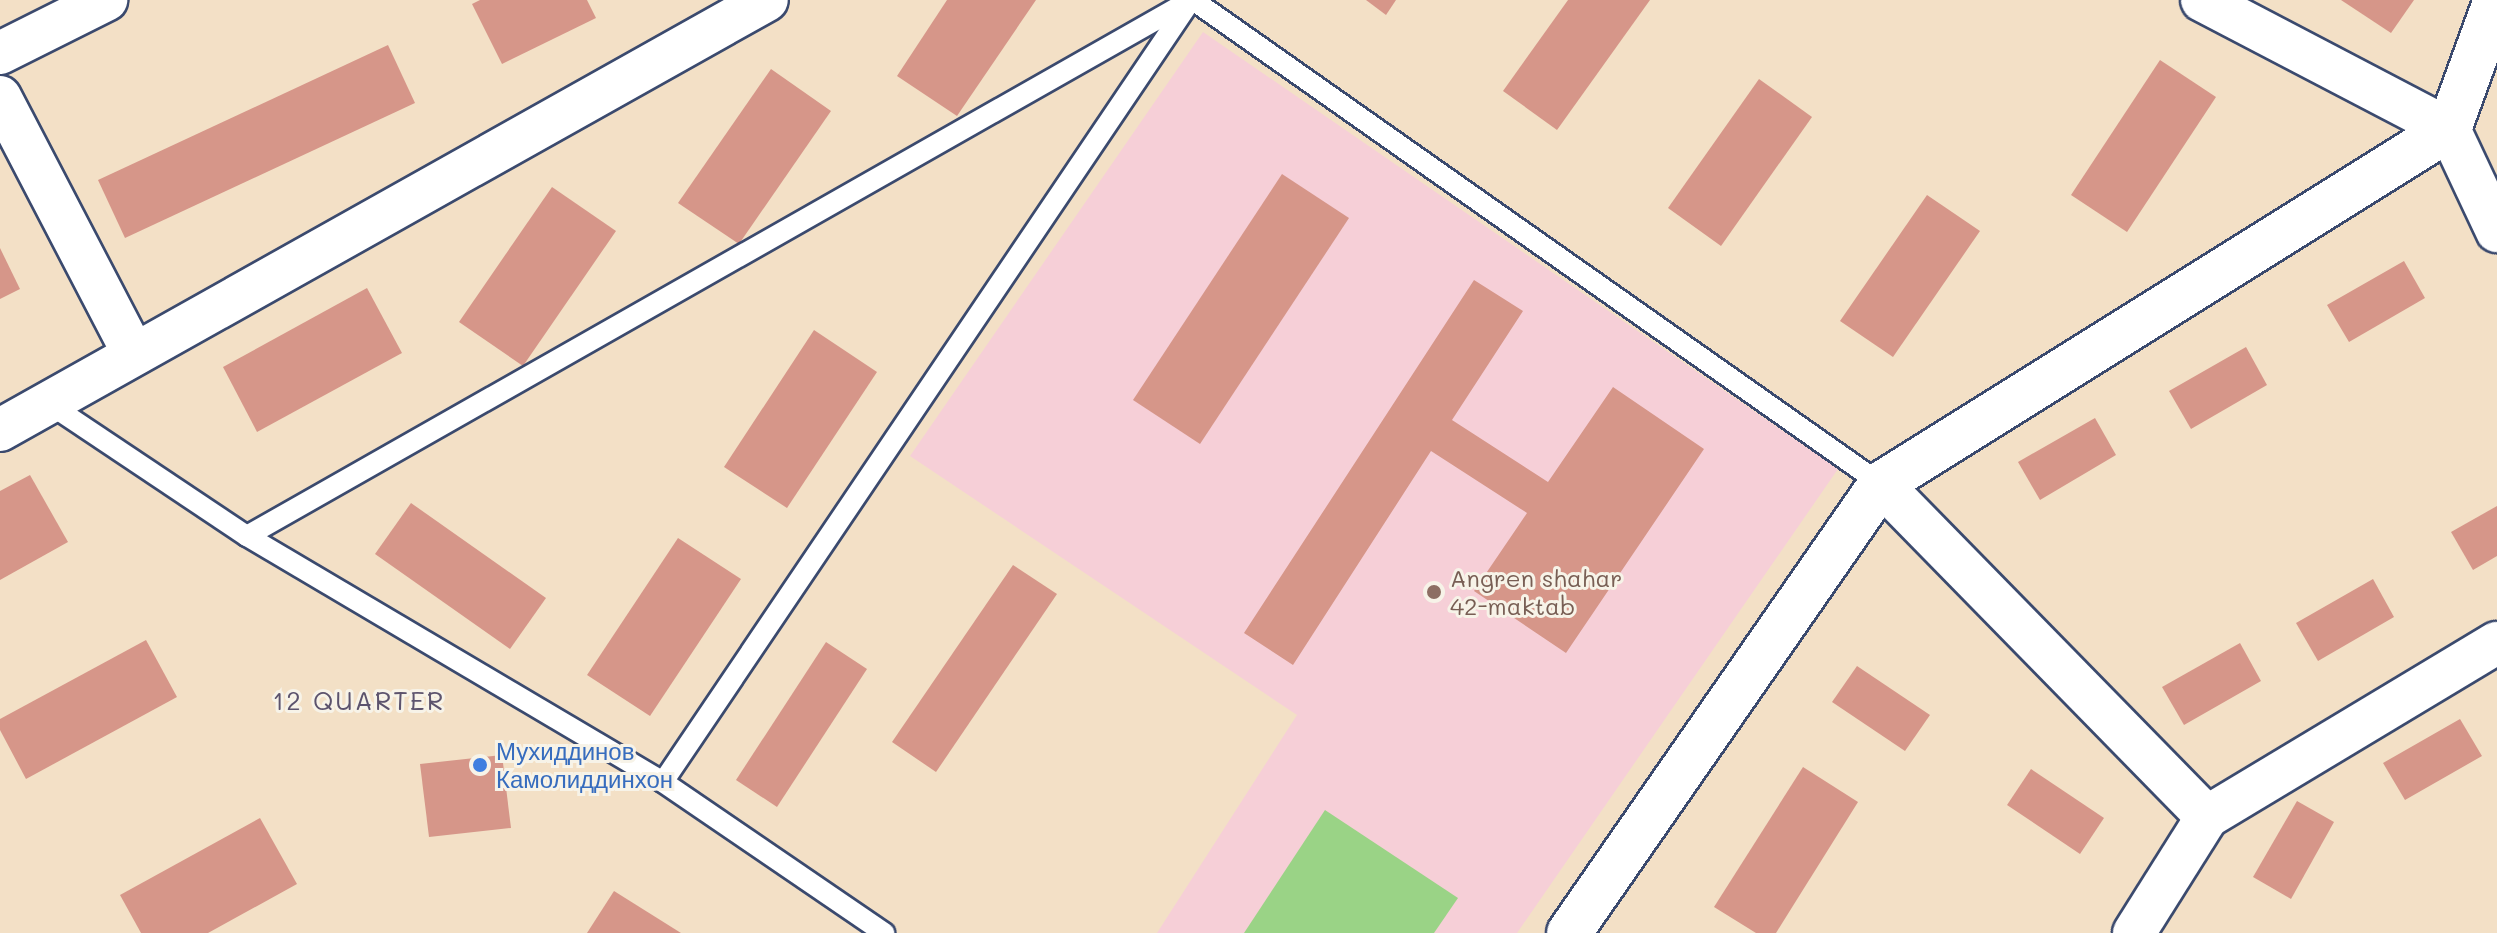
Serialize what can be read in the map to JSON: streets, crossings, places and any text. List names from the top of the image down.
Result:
{
  "districts": ["12 QUARTER"],
  "places": ["Angren shahar 42-maktab", "Мухиддинов Камолиддинхон"]
}
